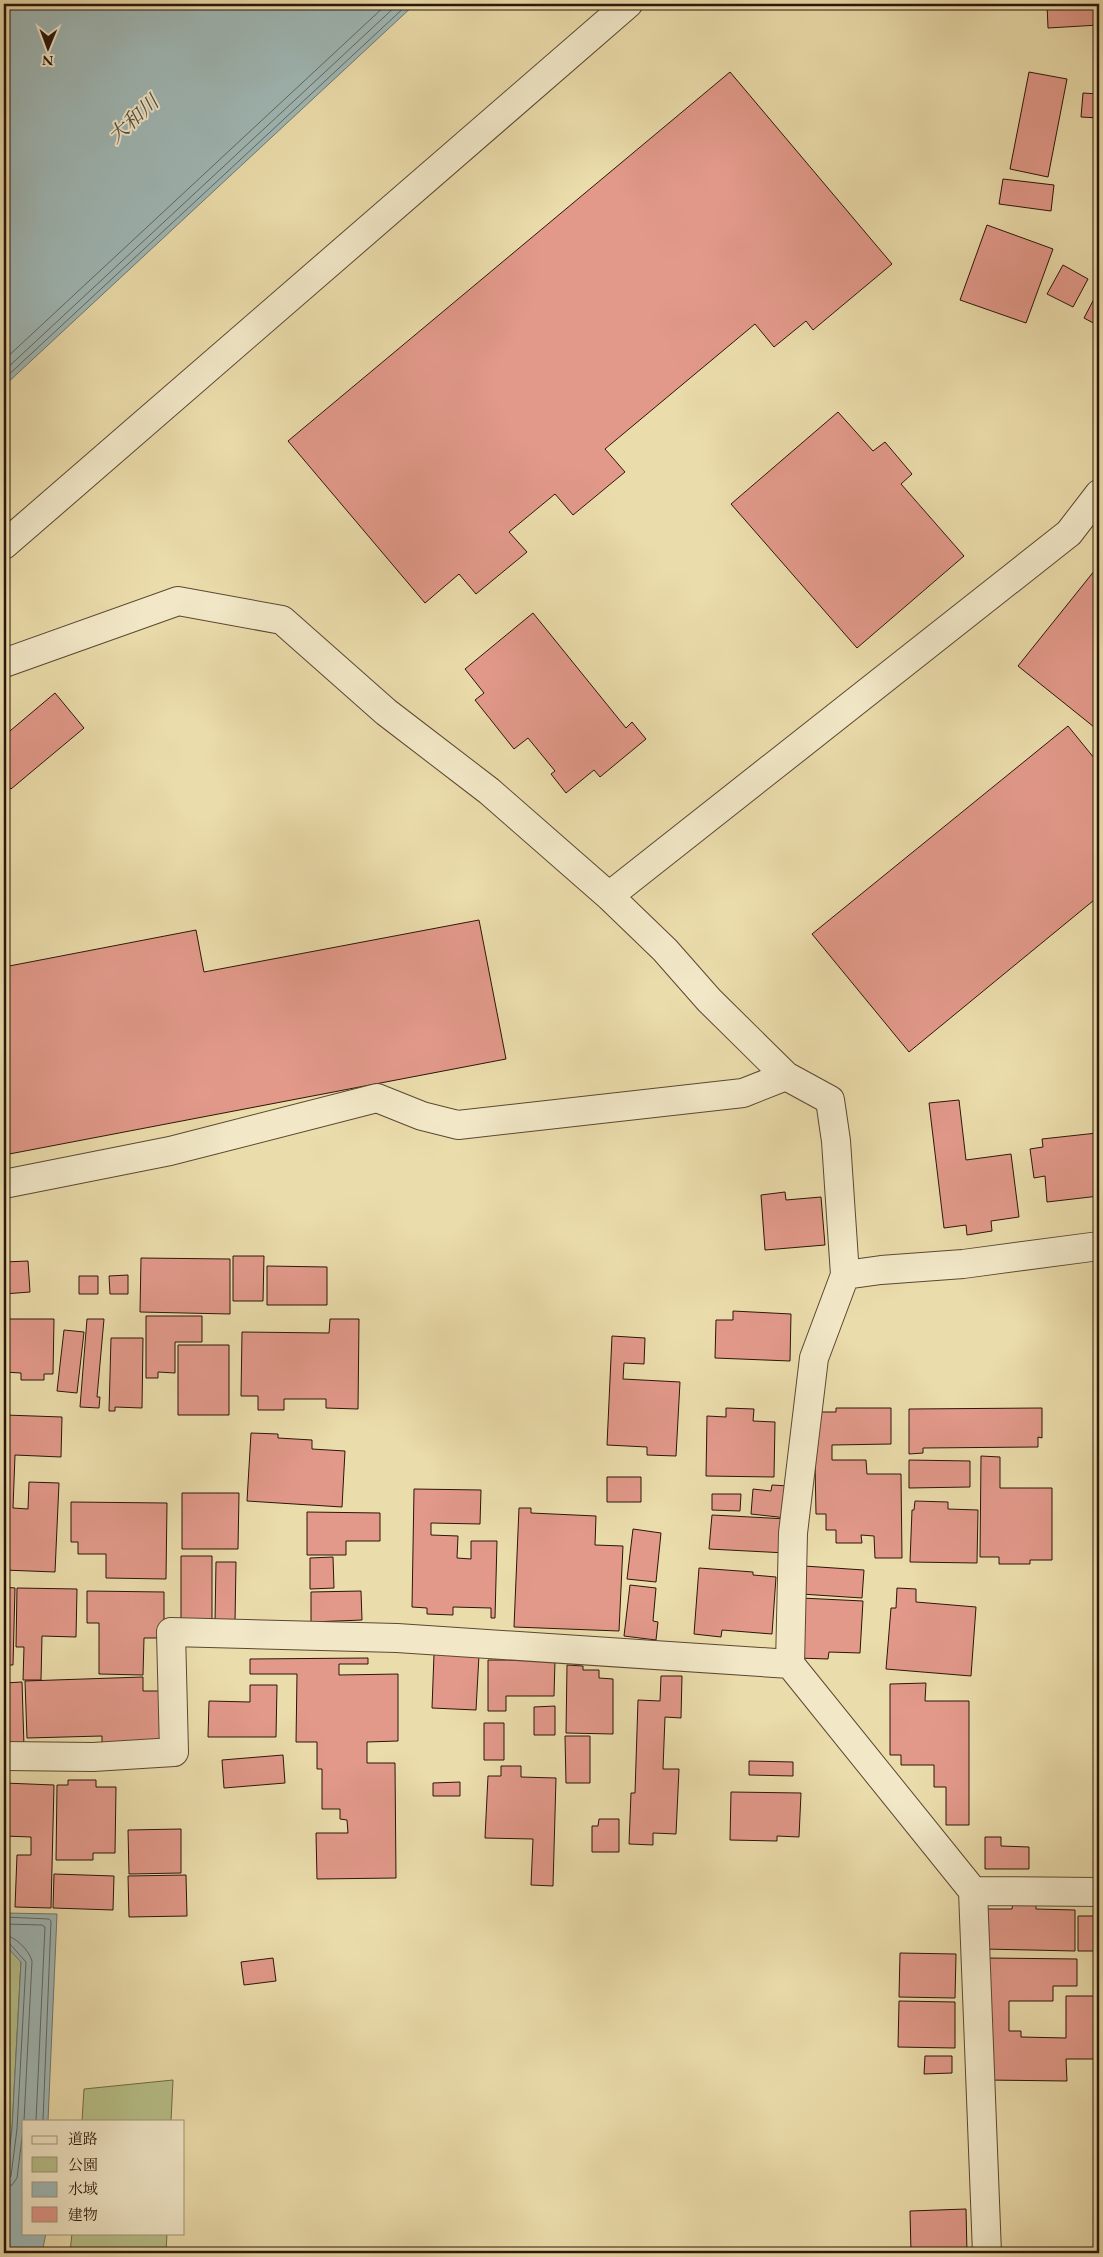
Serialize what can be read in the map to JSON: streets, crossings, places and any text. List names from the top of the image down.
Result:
{
  "water": ["大和川"],
  "legend": [
    "道路",
    "公園",
    "水域",
    "建物"
  ],
  "north": "bottom"
}
